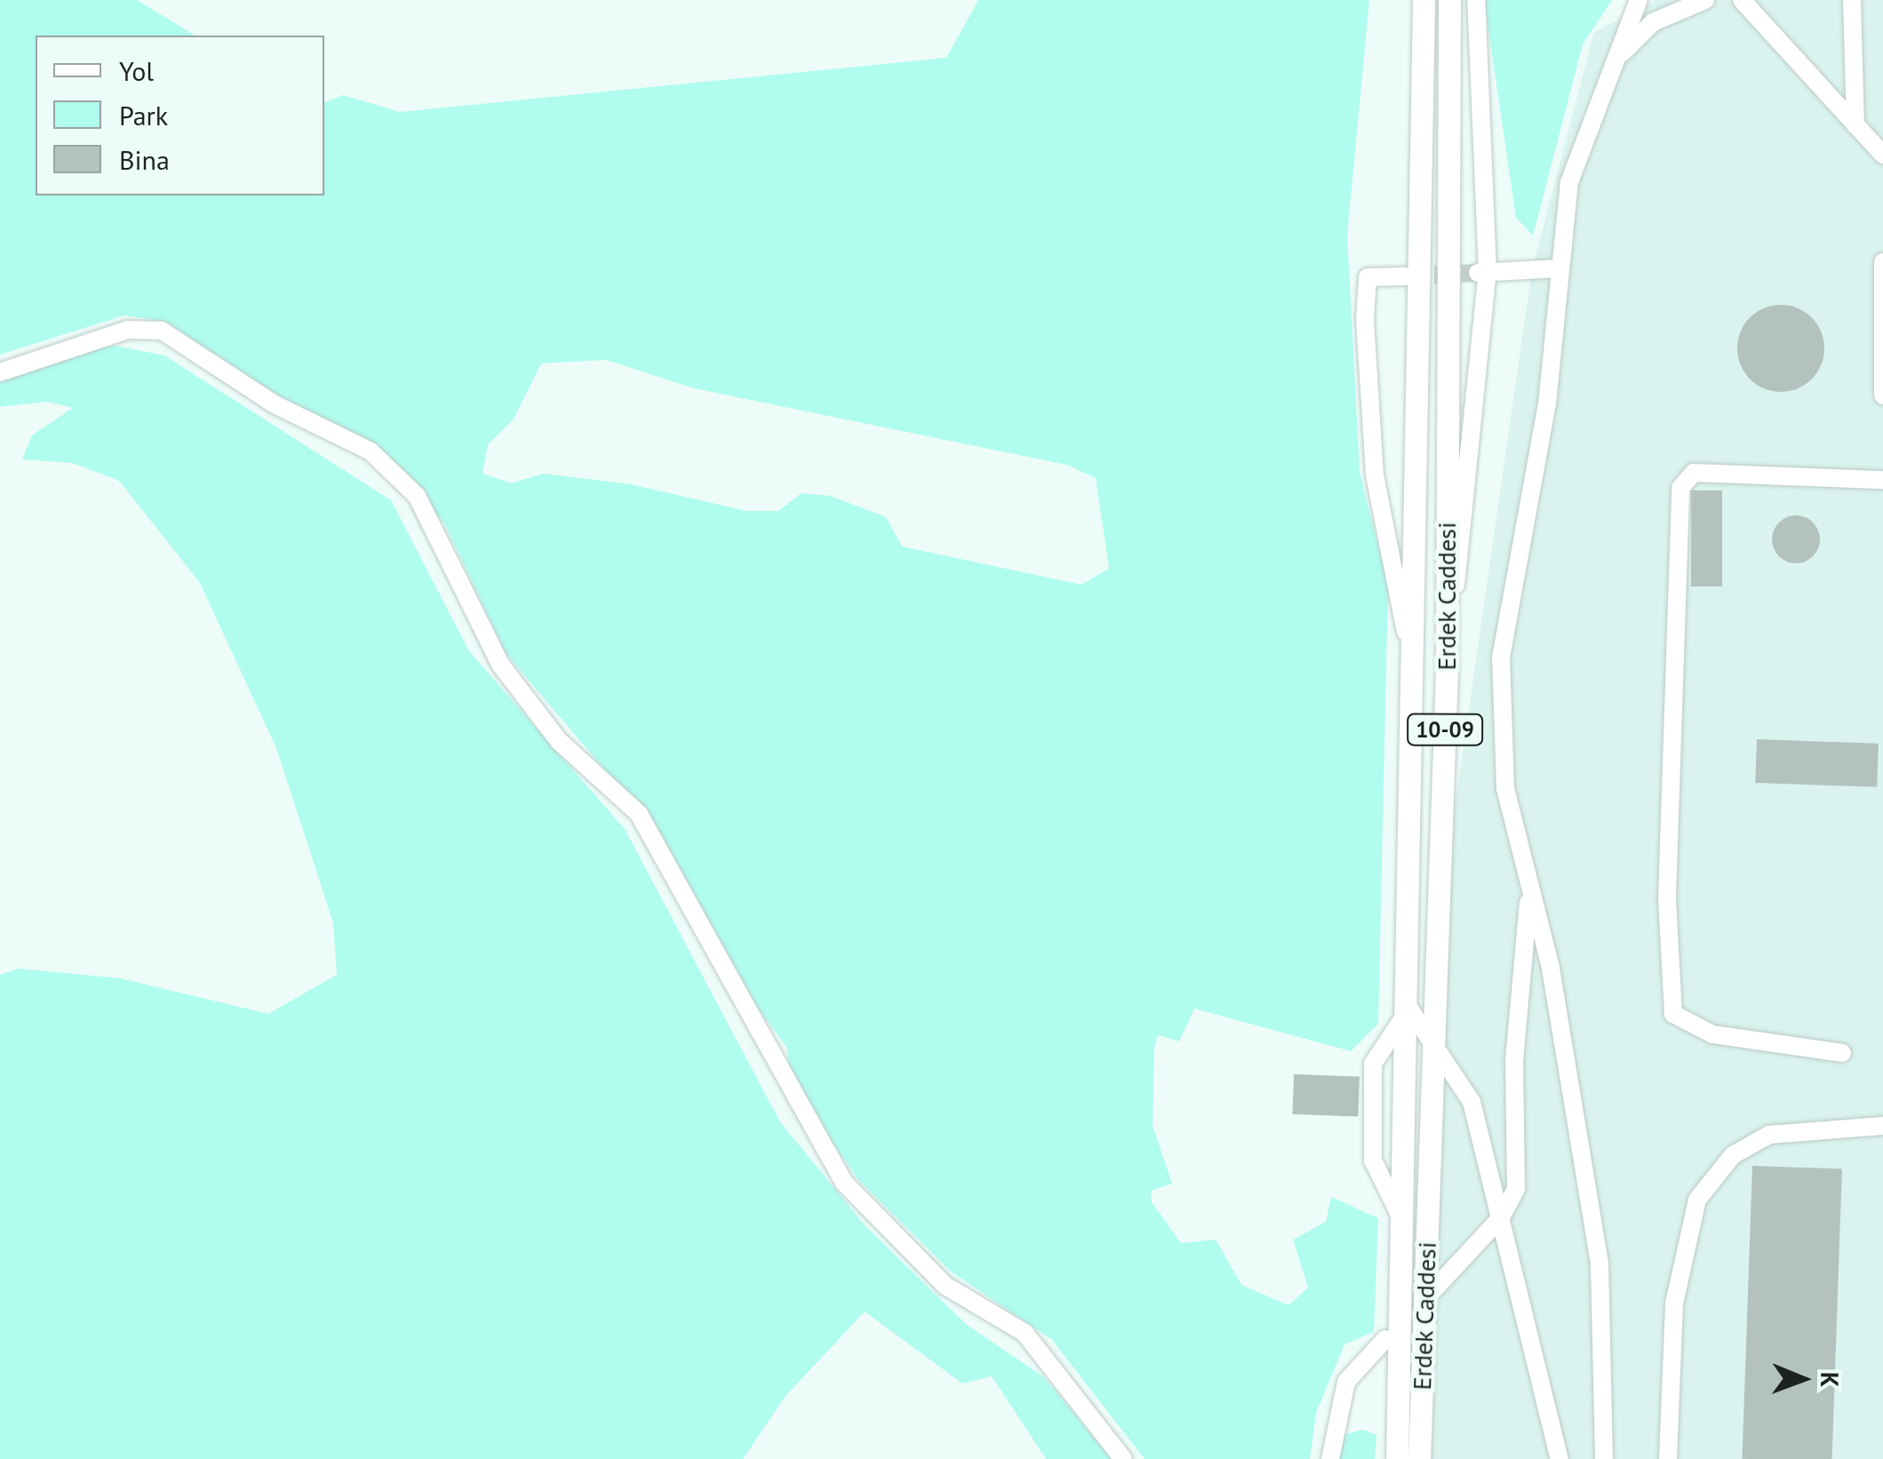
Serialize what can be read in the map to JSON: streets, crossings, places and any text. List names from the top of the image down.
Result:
{
  "streets": {
    "main road": ["Erdek Caddesi", "10-09"]
  },
  "legend": ["Yol", "Park", "Bina"],
  "north": "right"
}
